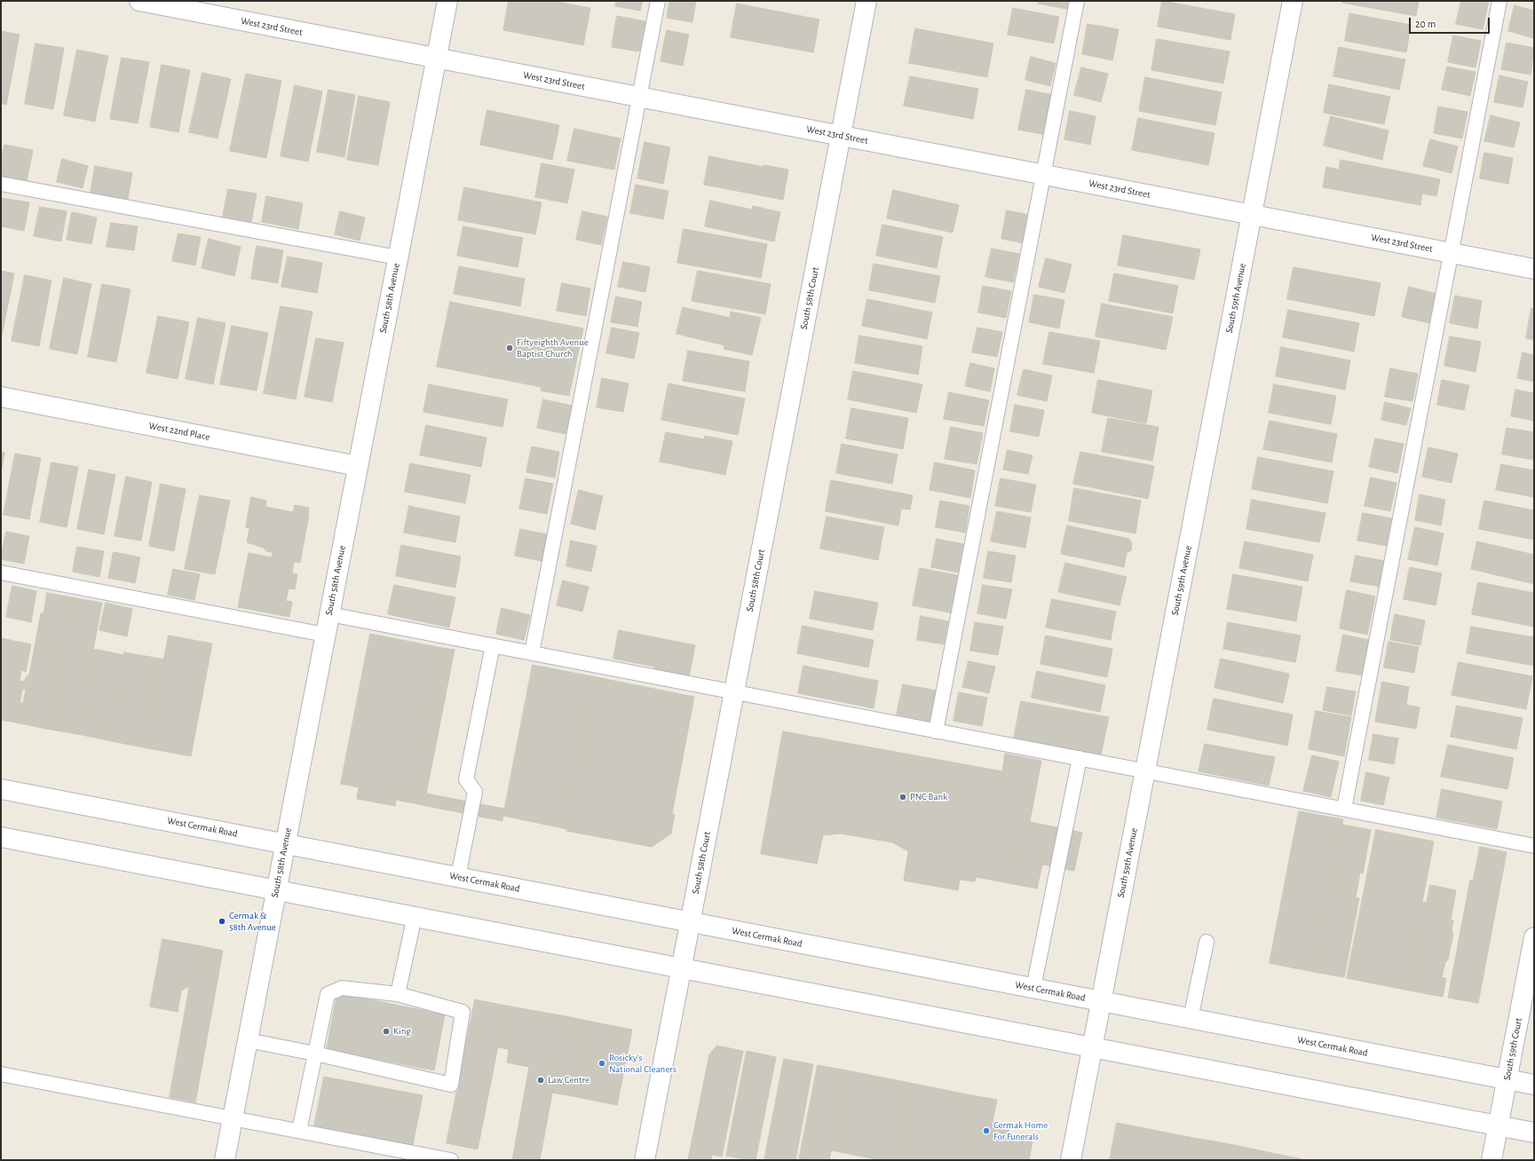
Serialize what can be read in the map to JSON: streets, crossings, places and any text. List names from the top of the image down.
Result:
{
  "streets": {
    "street": [
      "West 23rd Street",
      "South 58th Avenue",
      "South 58th Court",
      "South 59th Avenue",
      "West 22nd Place",
      "West Cermak Road",
      "South 59th Court"
    ]
  },
  "crossings": [
    ["West 23rd Street", "South 58th Avenue"],
    ["West 23rd Street", "South 58th Court"],
    ["West 23rd Street", "South 59th Avenue"],
    ["South 58th Avenue", "West 22nd Place"],
    ["South 58th Avenue", "West Cermak Road"],
    ["South 58th Court", "West Cermak Road"],
    ["South 59th Avenue", "West Cermak Road"],
    ["West Cermak Road", "South 59th Court"]
  ],
  "places": [
    "Fiftyeighth Avenue Baptist Church",
    "PNC Bank",
    "Cermak & 58th Avenue",
    "King",
    "Rosicky's National Cleaners",
    "Law Centre",
    "Cermak Home For Funerals"
  ],
  "scale_bar": "20 m"
}
